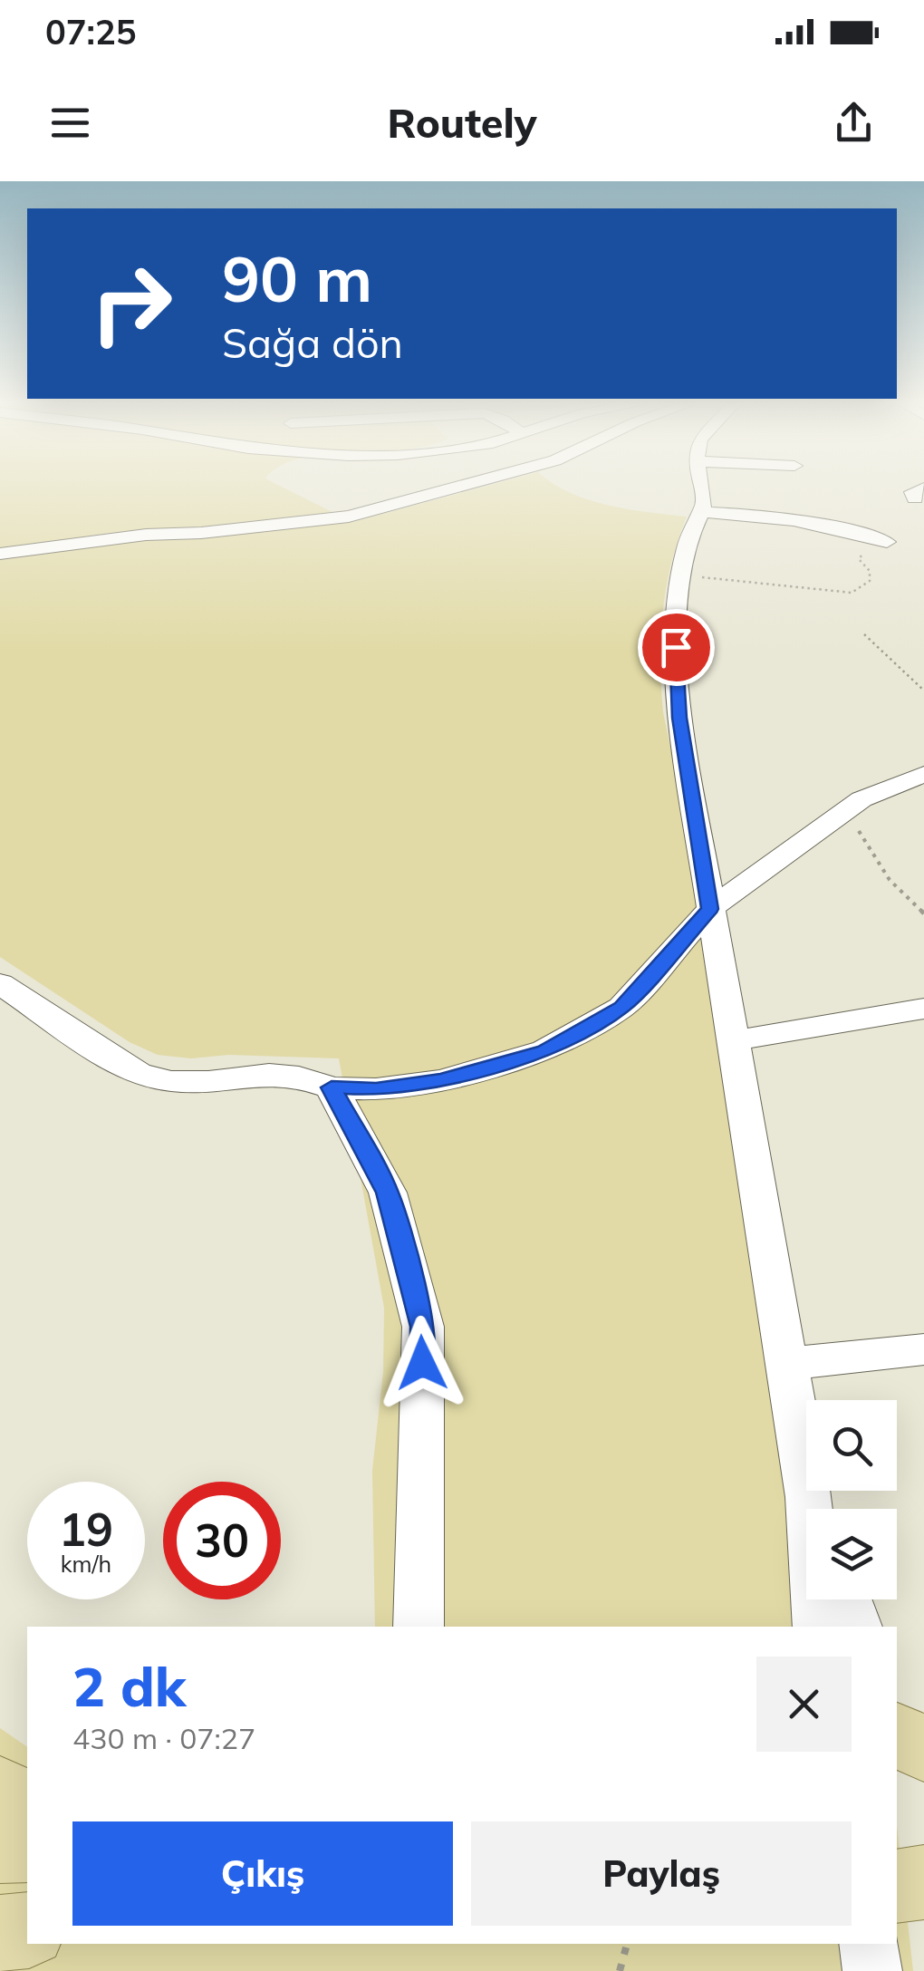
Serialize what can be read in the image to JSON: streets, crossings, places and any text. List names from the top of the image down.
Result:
{
  "page": {
    "status": "07:25",
    "header": "Routely",
    "turn": ["90 m", "Sağa dön"],
    "speed": "19 km/h",
    "limit": "30",
    "heading": ["2 dk", "430 m · 07:27"],
    "buttons": ["Çıkış", "Paylaş"]
  }
}
